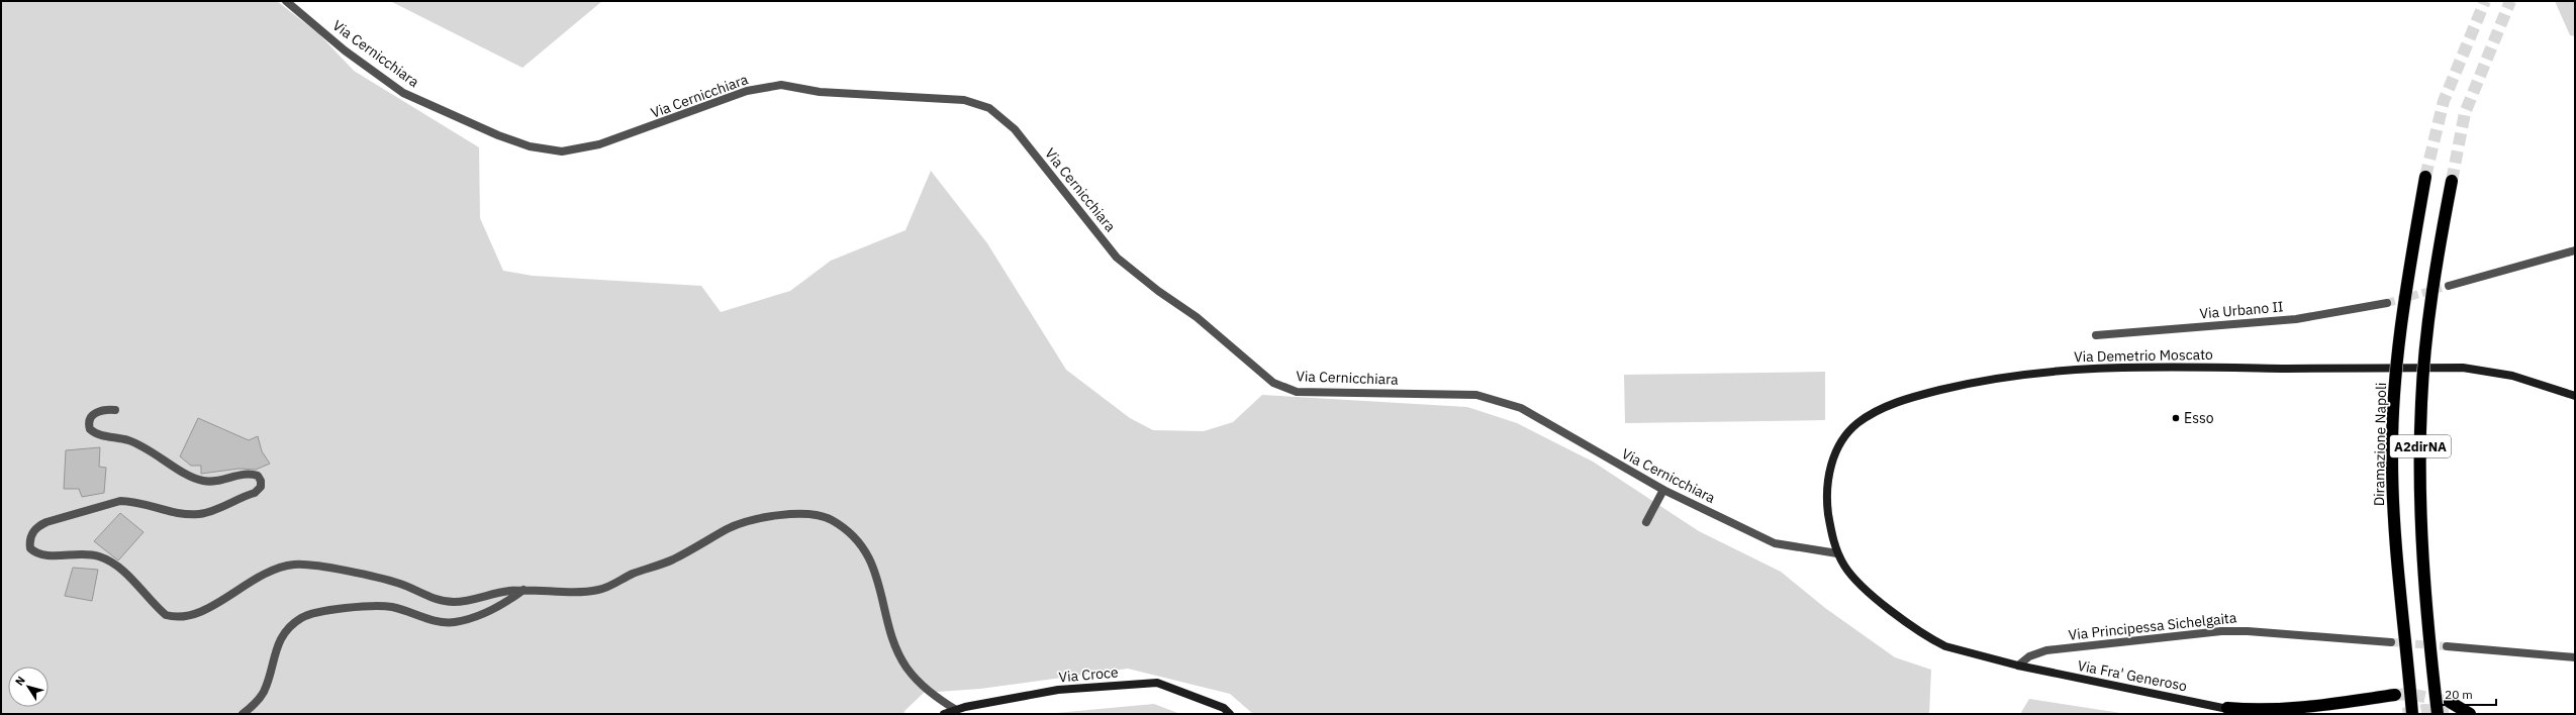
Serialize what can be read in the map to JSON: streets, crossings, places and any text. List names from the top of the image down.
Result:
{
  "streets": {
    "highway": ["Diramazione Napoli", "A2dirNA"],
    "street": [
      "Via Cernicchiara",
      "Via Urbano II",
      "Via Demetrio Moscato",
      "Via Principessa Sichelgaita",
      "Via Croce",
      "Via Fra' Generoso"
    ]
  },
  "crossings": [
    ["Via Cernicchiara", "Via Demetrio Moscato"],
    ["Via Demetrio Moscato", "Via Principessa Sichelgaita"],
    ["Via Demetrio Moscato", "Via Fra' Generoso"],
    ["Via Principessa Sichelgaita", "Via Fra' Generoso"]
  ],
  "places": ["Esso"],
  "scale_bar": "20 m",
  "north": "top left"
}
